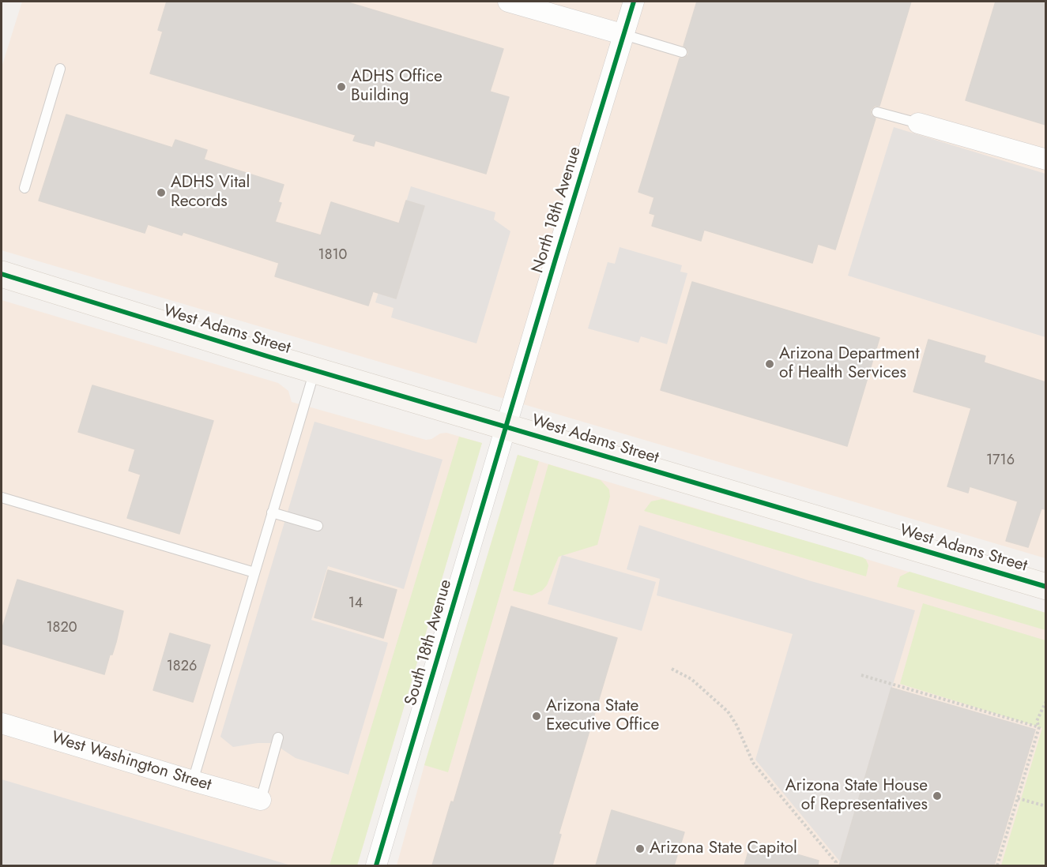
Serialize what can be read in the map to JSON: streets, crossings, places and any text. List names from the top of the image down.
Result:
{
  "streets": {
    "main road": ["West Adams Street"],
    "street": ["North 18th Avenue", "South 18th Avenue", "West Washington Street"]
  },
  "crossings": [
    ["North 18th Avenue", "West Adams Street"],
    ["North 18th Avenue", "South 18th Avenue"],
    ["West Adams Street", "South 18th Avenue"]
  ],
  "places": [
    "ADHS Office Building",
    "ADHS Vital Records",
    "Arizona Department of Health Services",
    "Arizona State Executive Office",
    "Arizona State House of Representatives",
    "Arizona State Capitol"
  ],
  "house_numbers": [
    "1810",
    "1716",
    "14",
    "1820",
    "1826"
  ]
}
